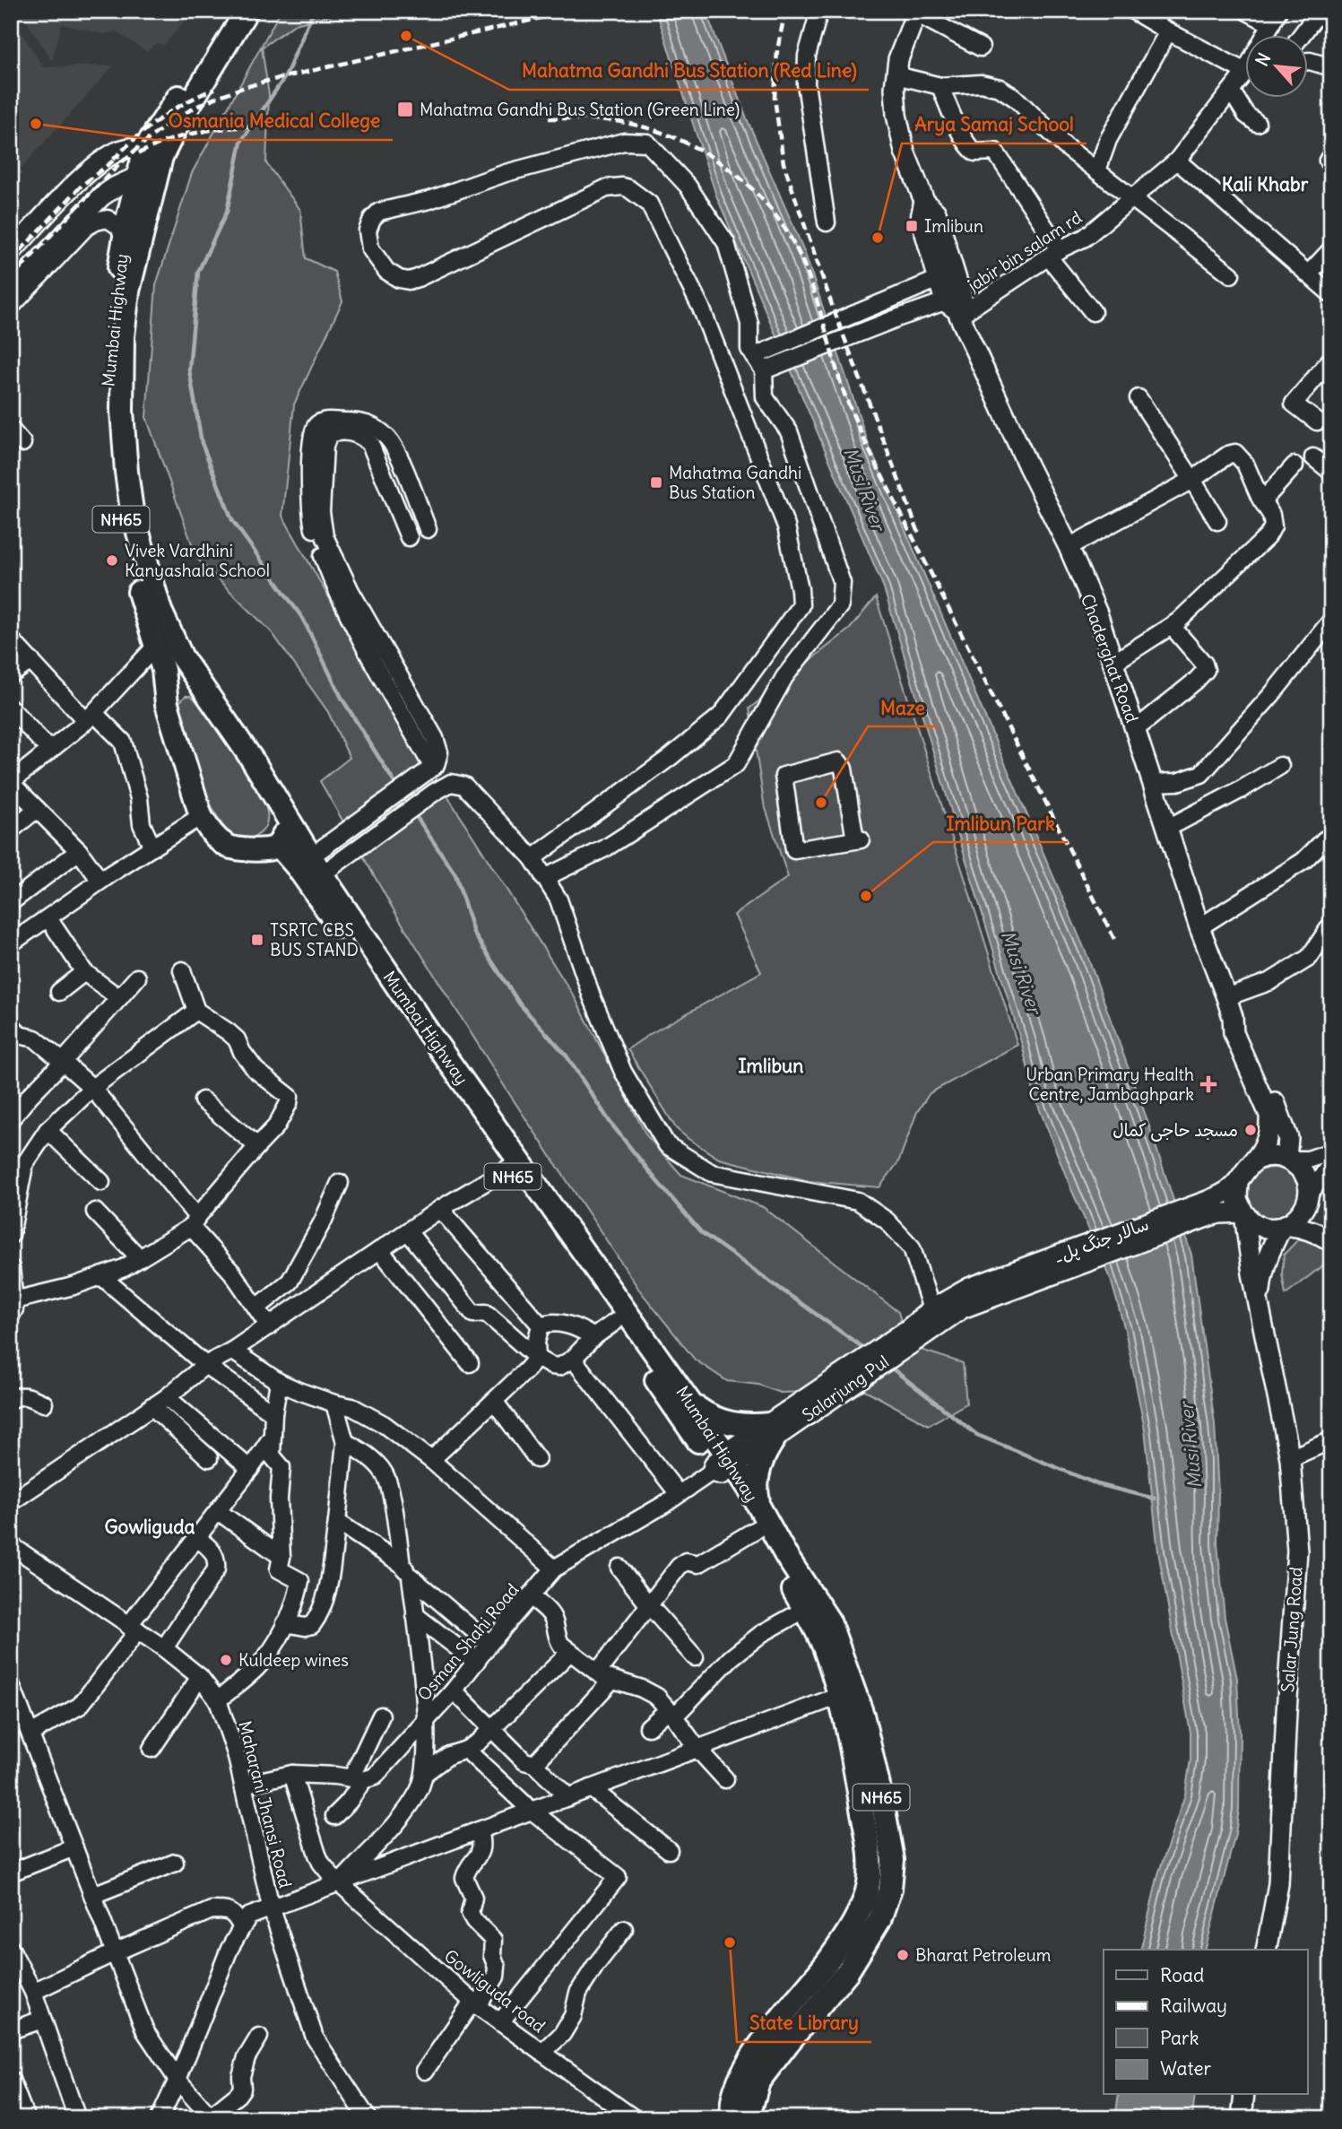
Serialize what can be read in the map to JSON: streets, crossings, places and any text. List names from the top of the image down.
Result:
{
  "streets": {
    "highway": ["Mumbai Highway", "NH65"],
    "main road": [
      "Chaderghat Road",
      "سالار جنگ پل۔",
      "Salarjung Pul",
      "Salar Jung Road"
    ],
    "street": [
      "jabir bin salam rd",
      "Osman Shahi Road",
      "Maharani Jhansi Road",
      "Gowliguda road"
    ]
  },
  "crossings": [
    ["jabir bin salam rd", "Chaderghat Road"],
    ["Mumbai Highway", "Salarjung Pul"],
    ["Mumbai Highway", "Osman Shahi Road"],
    ["Chaderghat Road", "Salar Jung Road"],
    ["Salarjung Pul", "Osman Shahi Road"]
  ],
  "districts": ["Kali Khabr", "Imlibun", "Gowliguda"],
  "water": ["Musi River"],
  "places": {
    "other": [
      "Mahatma Gandhi Bus Station (Red Line)",
      "Osmania Medical College",
      "Arya Samaj School",
      "Vivek Vardhini Kanyashala School",
      "Maze",
      "Imlibun Park",
      "مسجد حاجی کمال",
      "Kuldeep wines",
      "State Library",
      "Bharat Petroleum"
    ],
    "transit": [
      "Mahatma Gandhi Bus Station (Green Line)",
      "Imlibun",
      "Mahatma Gandhi Bus Station",
      "TSRTC CBS BUS STAND"
    ],
    "health": ["Urban Primary Health Centre, Jambaghpark"]
  },
  "legend": [
    "Road",
    "Railway",
    "Park",
    "Water"
  ],
  "north": "top left"
}
